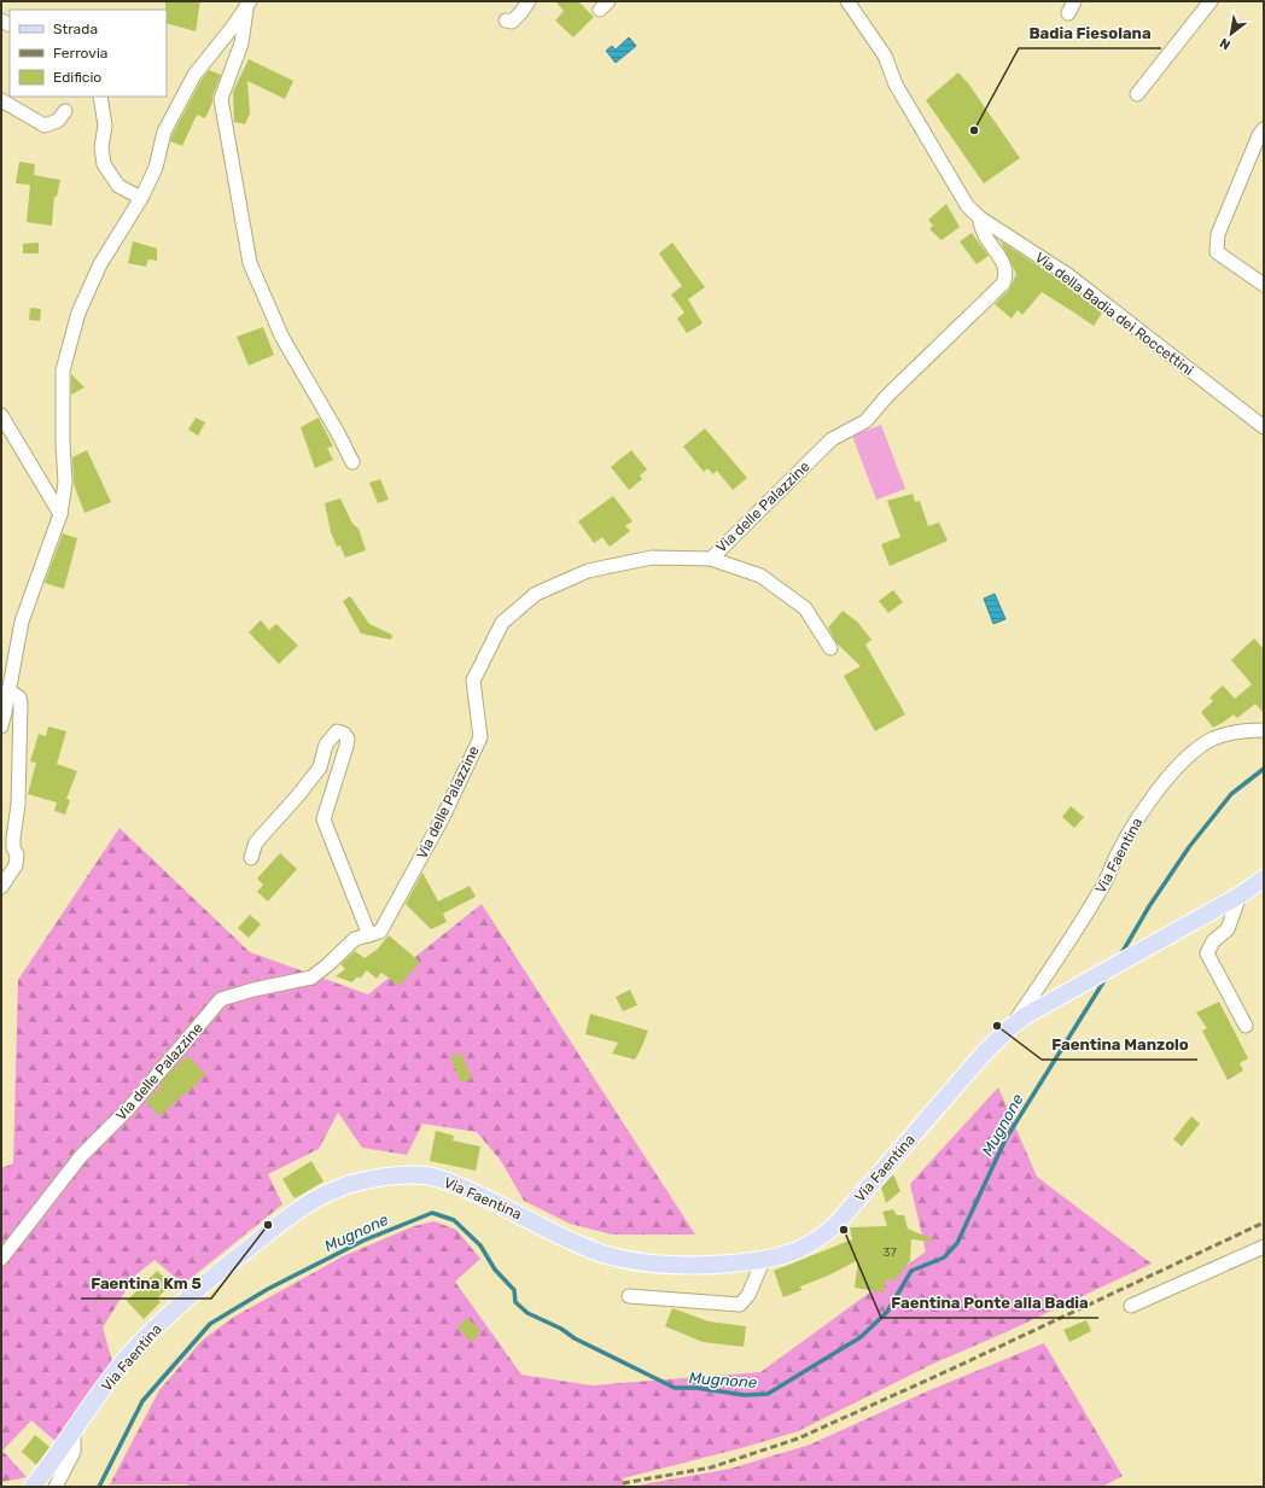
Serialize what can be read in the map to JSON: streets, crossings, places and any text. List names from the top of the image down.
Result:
{
  "streets": {
    "main road": ["Via Faentina"],
    "street": ["Via della Badia dei Roccettini", "Via delle Palazzine"]
  },
  "crossings": [
    ["Via della Badia dei Roccettini", "Via delle Palazzine"]
  ],
  "water": ["Mugnone"],
  "places": [
    "Badia Fiesolana",
    "Faentina Manzolo",
    "Faentina Km 5",
    "Faentina Ponte alla Badia"
  ],
  "house_numbers": ["37"],
  "legend": ["Strada", "Ferrovia", "Edificio"],
  "north": "bottom left"
}
